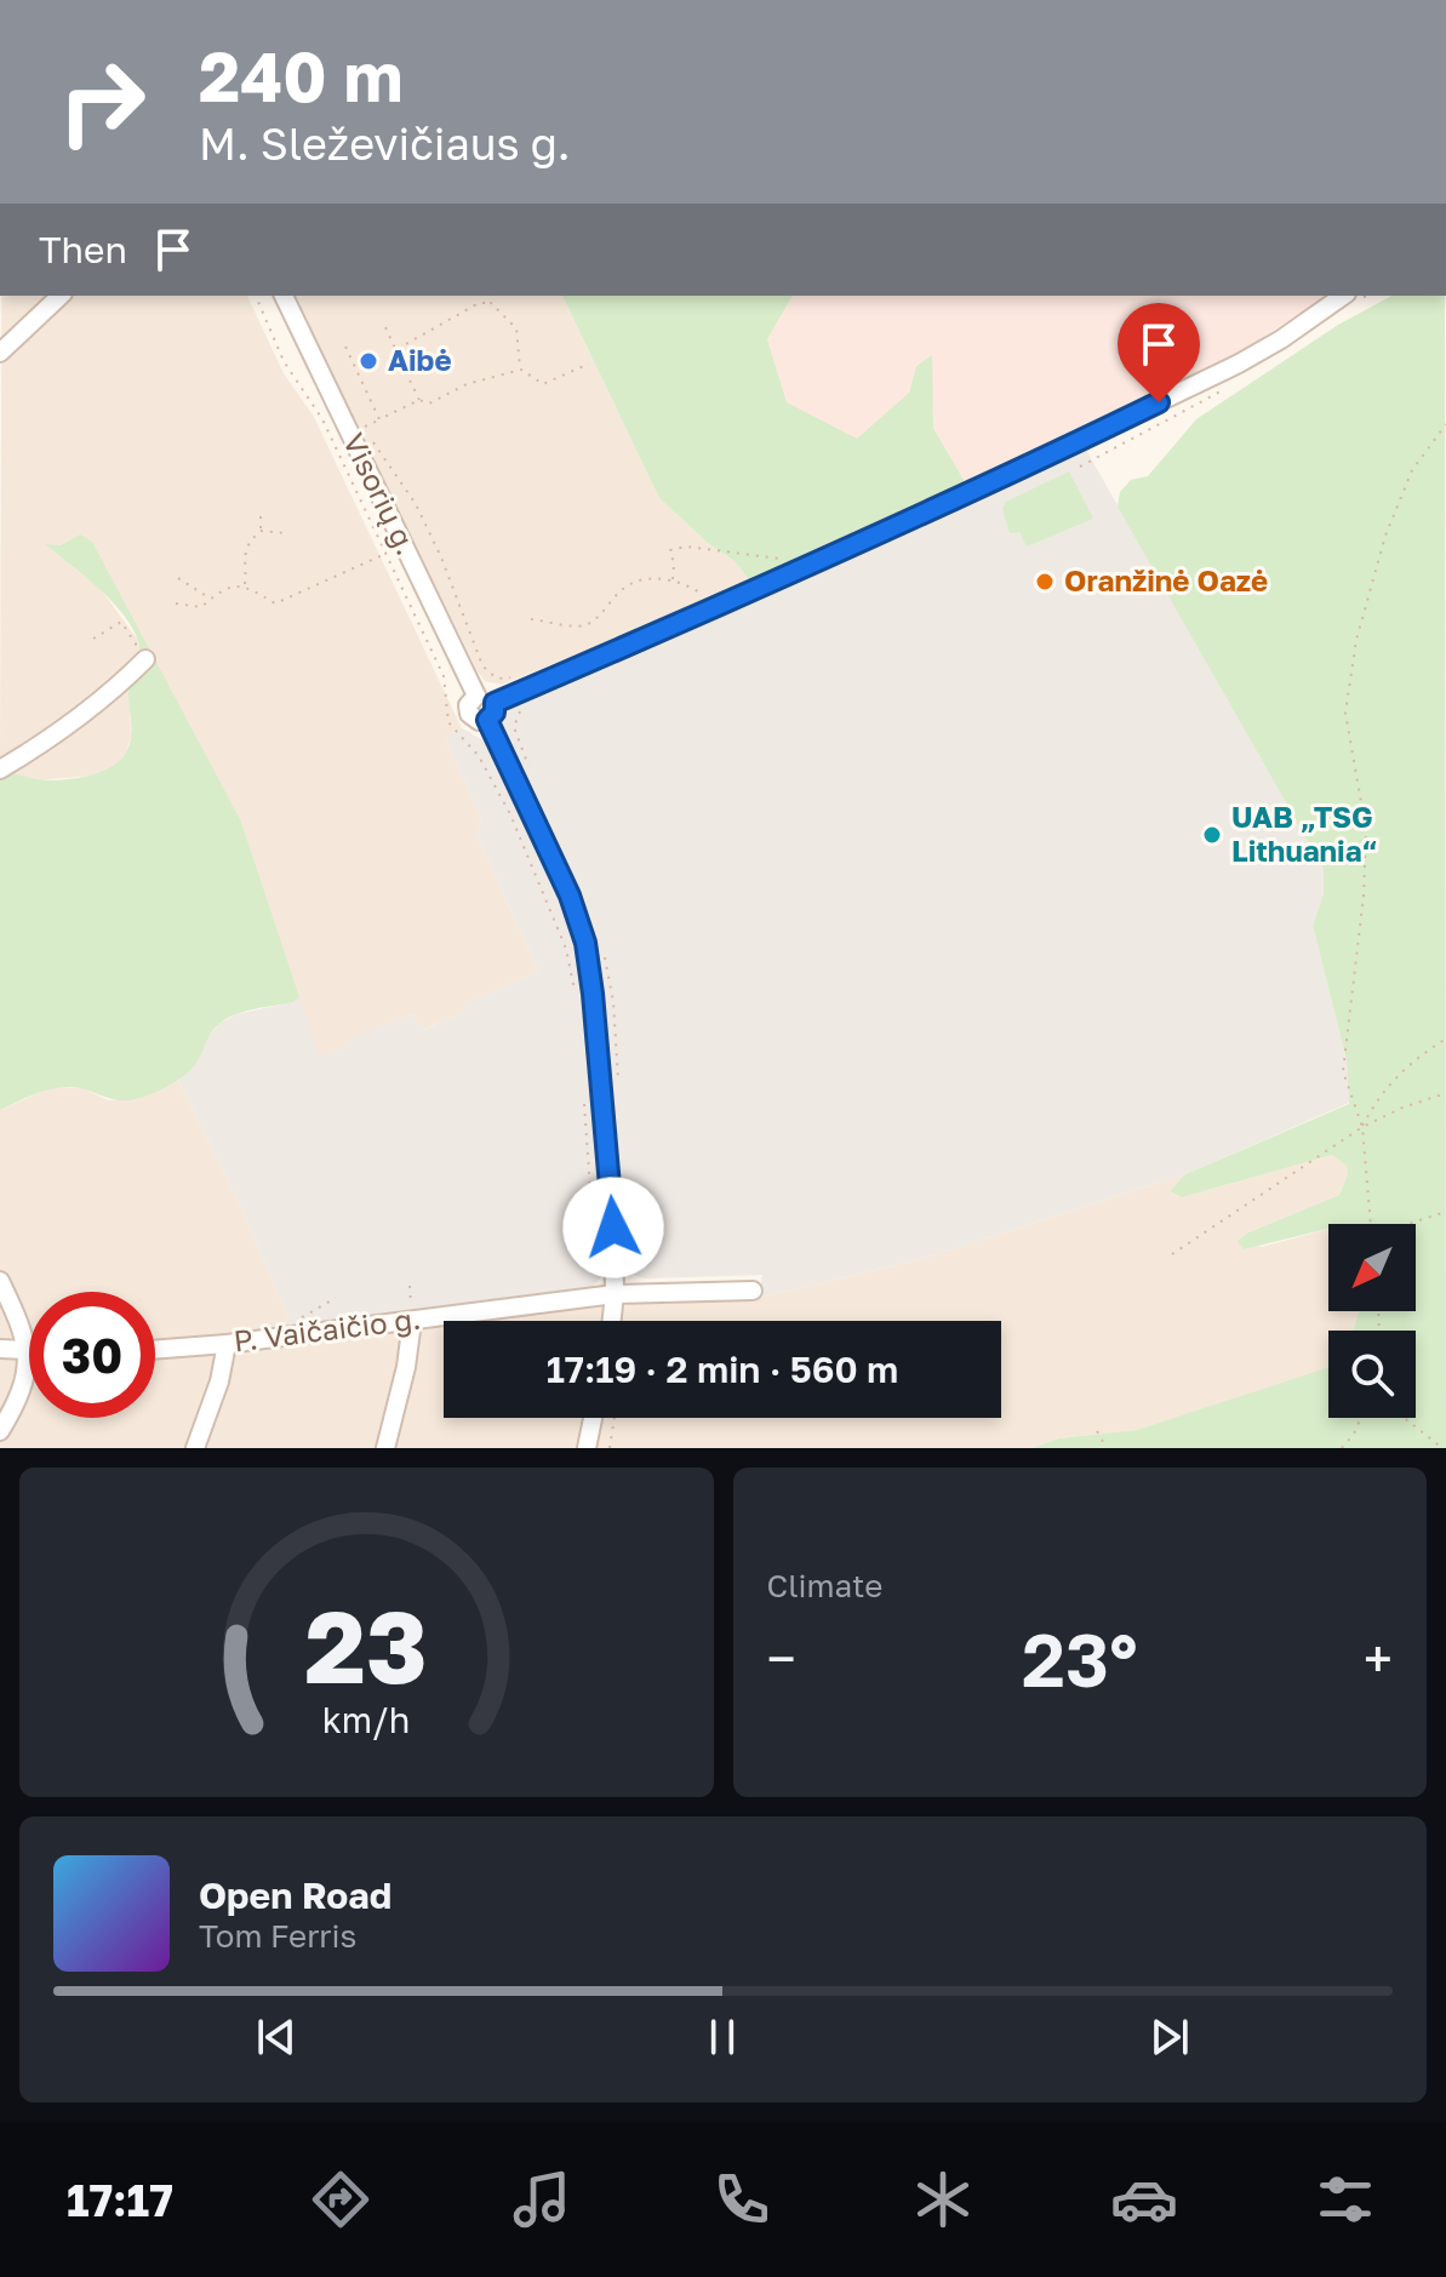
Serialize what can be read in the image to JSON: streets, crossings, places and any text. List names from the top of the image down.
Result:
{
  "streets": {
    "street": ["Visorių g.", "P. Vaičaičio g."]
  },
  "places": ["Aibė", "Oranžinė Oazė", "UAB „TSG Lithuania“"],
  "north": "bottom left",
  "page": {
    "turn": ["240 m", "M. Sleževičiaus g."],
    "then": "Then",
    "limit": "30",
    "trip": "17:19 · 2 min · 560 m",
    "tile": "Climate",
    "heat": ["−", "23°", "+"],
    "song": ["Open Road", "Tom Ferris"],
    "tabs": "17:17",
    "gauge": ["23", "km/h"]
  }
}
